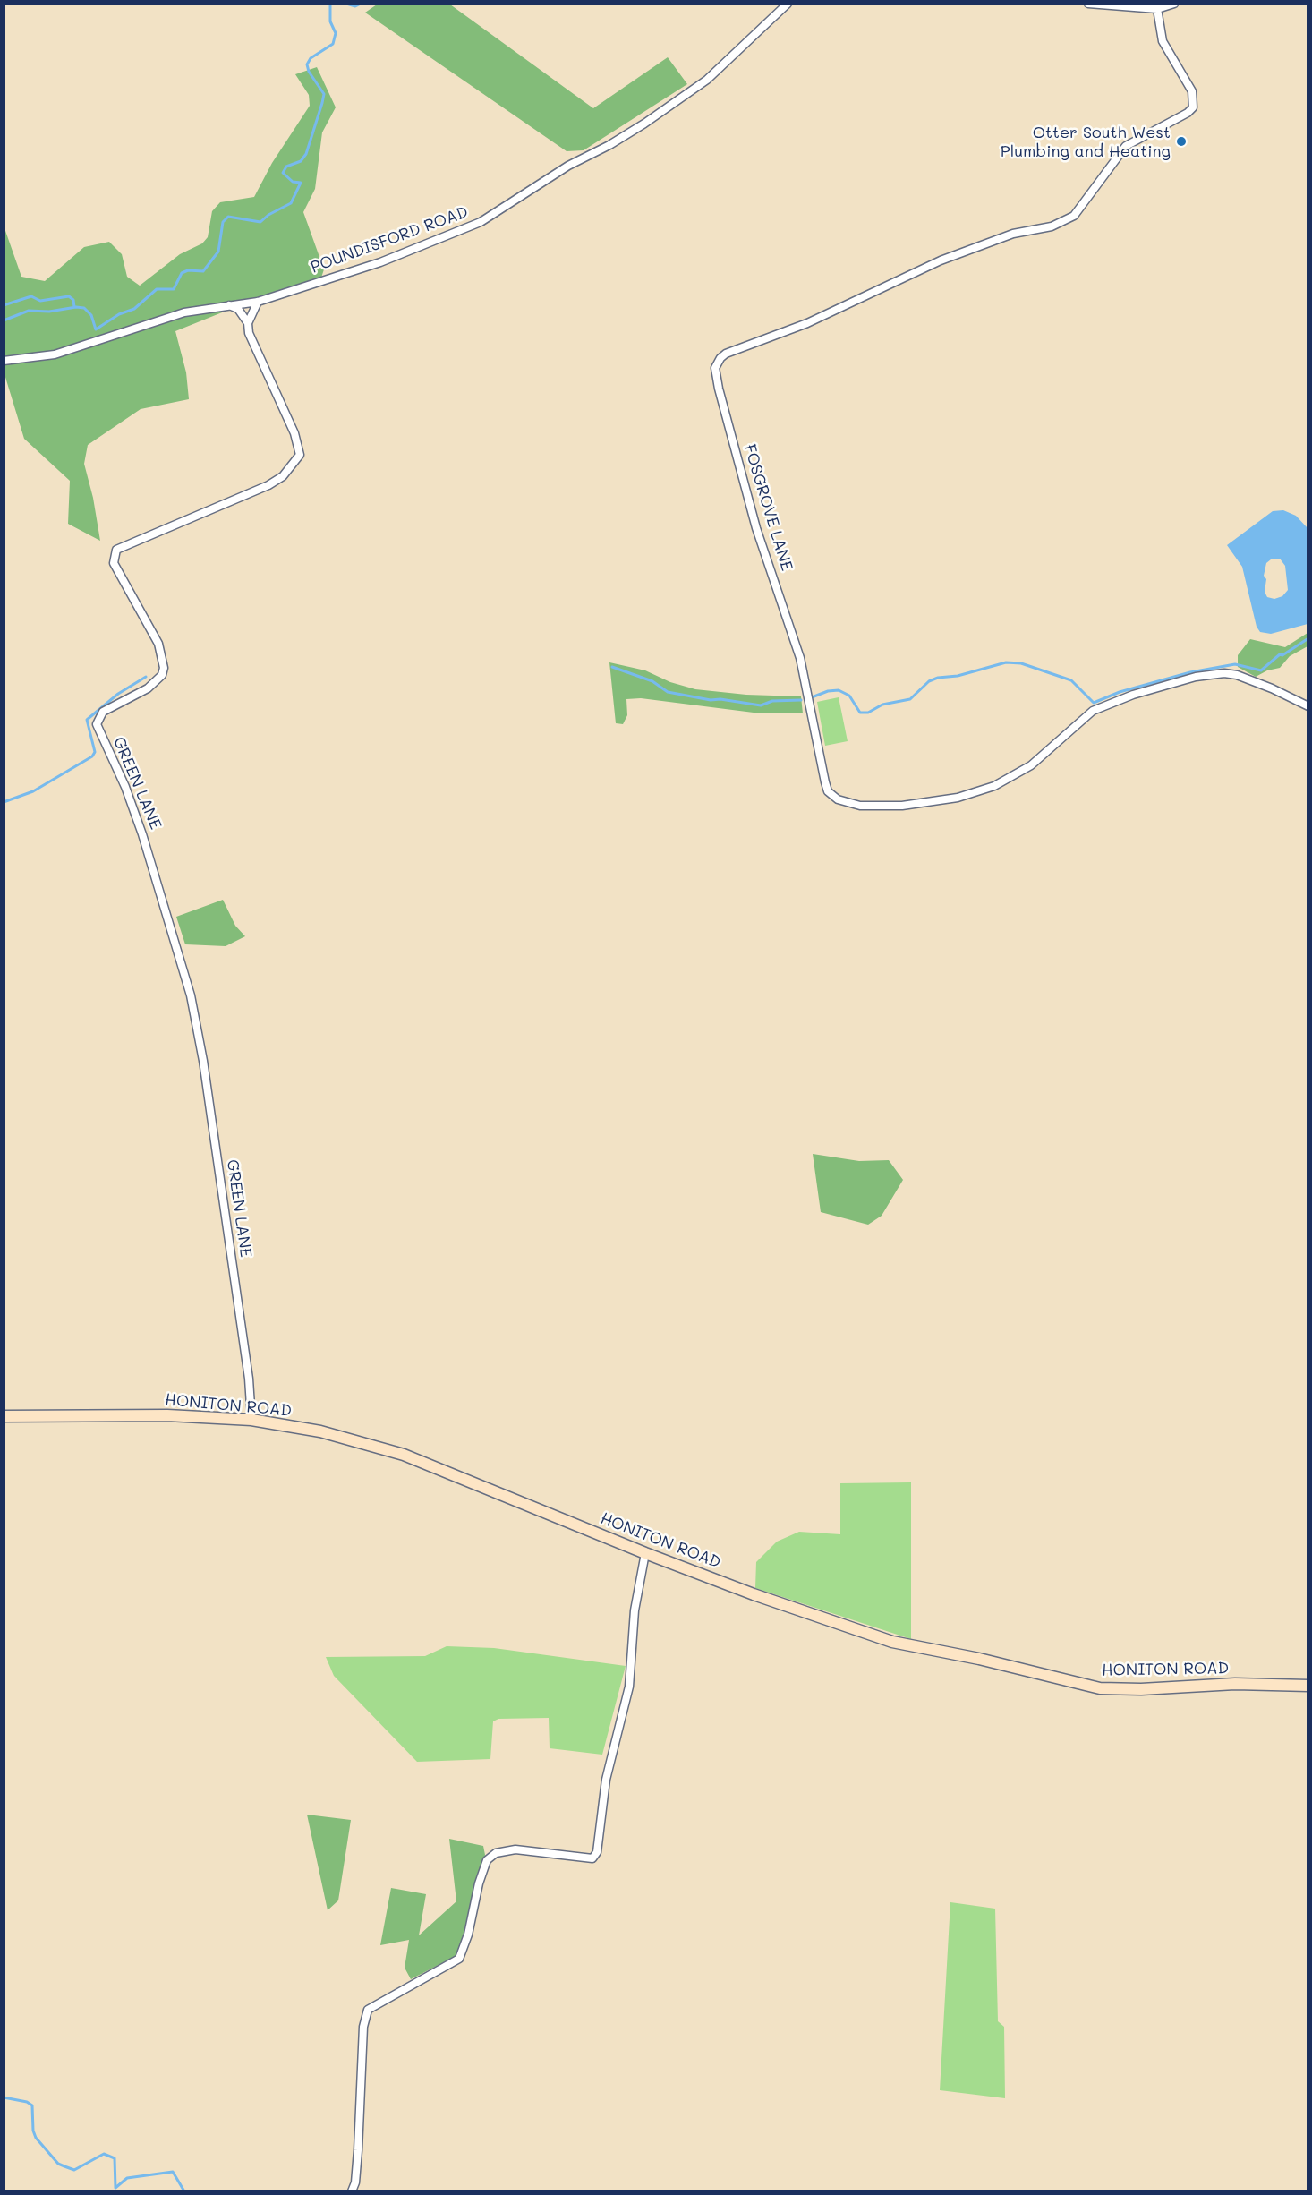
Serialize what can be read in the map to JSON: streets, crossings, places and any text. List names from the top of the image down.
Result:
{
  "streets": {
    "main road": ["HONITON ROAD"],
    "street": ["POUNDISFORD ROAD", "FOSGROVE LANE", "GREEN LANE"]
  },
  "crossings": [
    ["GREEN LANE", "HONITON ROAD"]
  ],
  "places": ["Otter South West Plumbing and Heating"]
}
